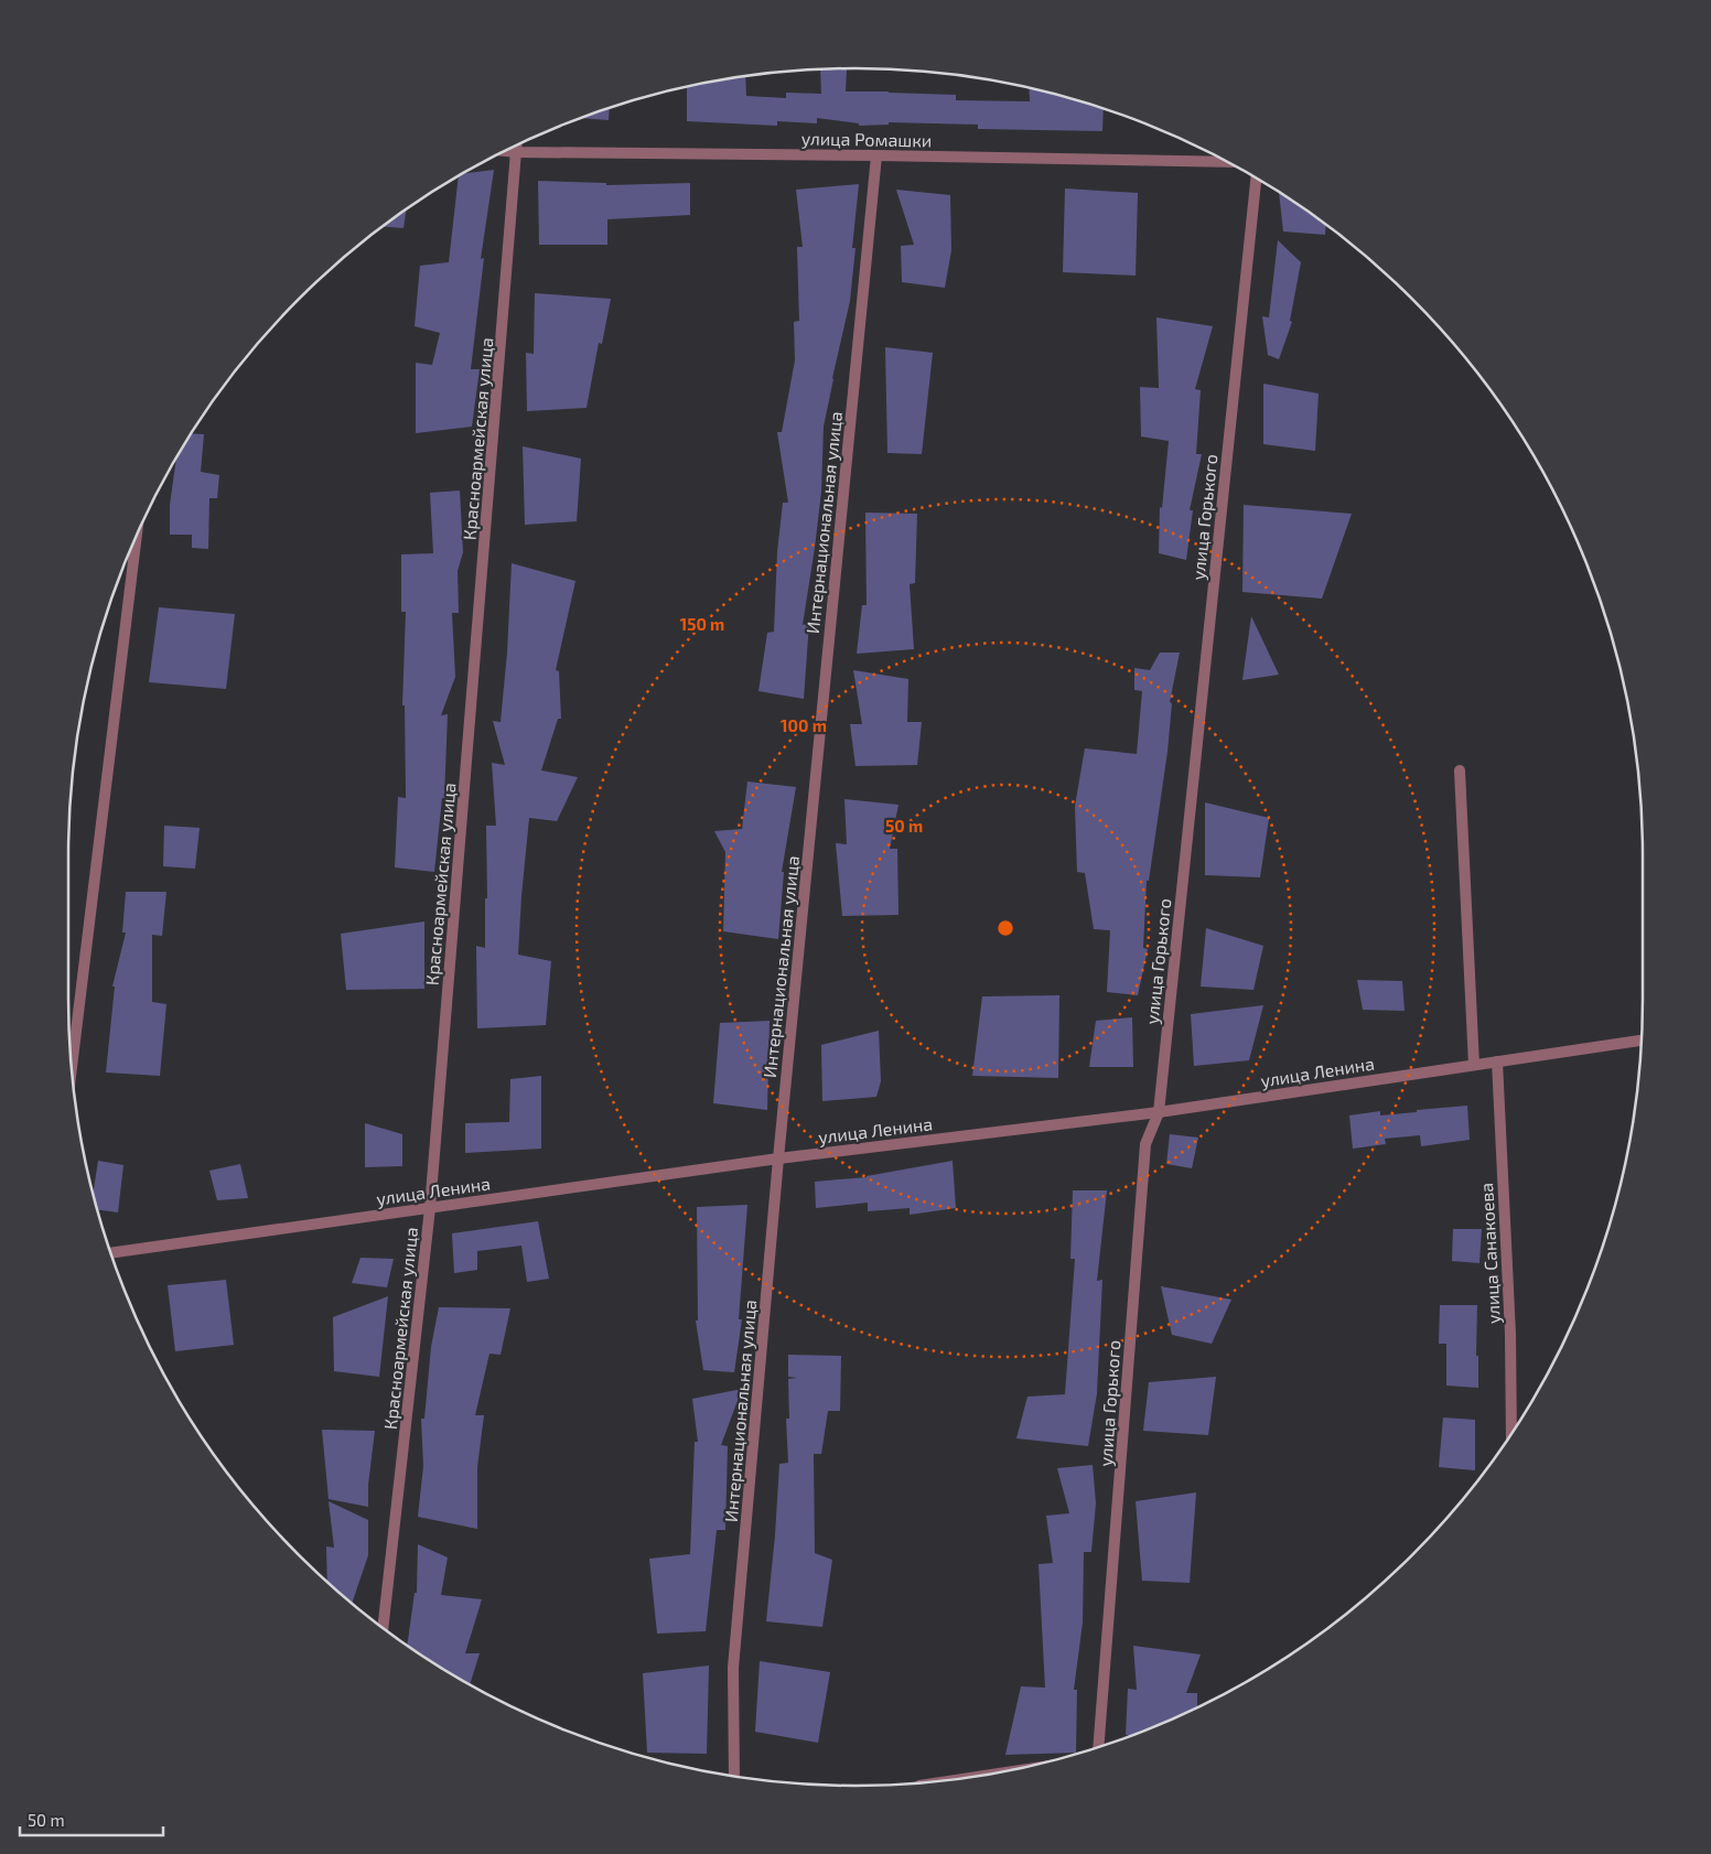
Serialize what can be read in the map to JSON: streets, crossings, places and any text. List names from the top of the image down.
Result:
{
  "streets": {
    "street": [
      "улица Ромашки",
      "Красноармейская улица",
      "улица Горького",
      "Интернациональная улица",
      "улица Ленина",
      "улица Санакоева"
    ]
  },
  "crossings": [
    ["улица Ромашки", "Красноармейская улица"],
    ["улица Ромашки", "Интернациональная улица"],
    ["Красноармейская улица", "улица Ленина"],
    ["улица Горького", "улица Ленина"],
    ["Интернациональная улица", "улица Ленина"],
    ["улица Ленина", "улица Санакоева"]
  ],
  "scale_bar": "50 m",
  "rings": ["150 m", "100 m", "50 m"]
}
